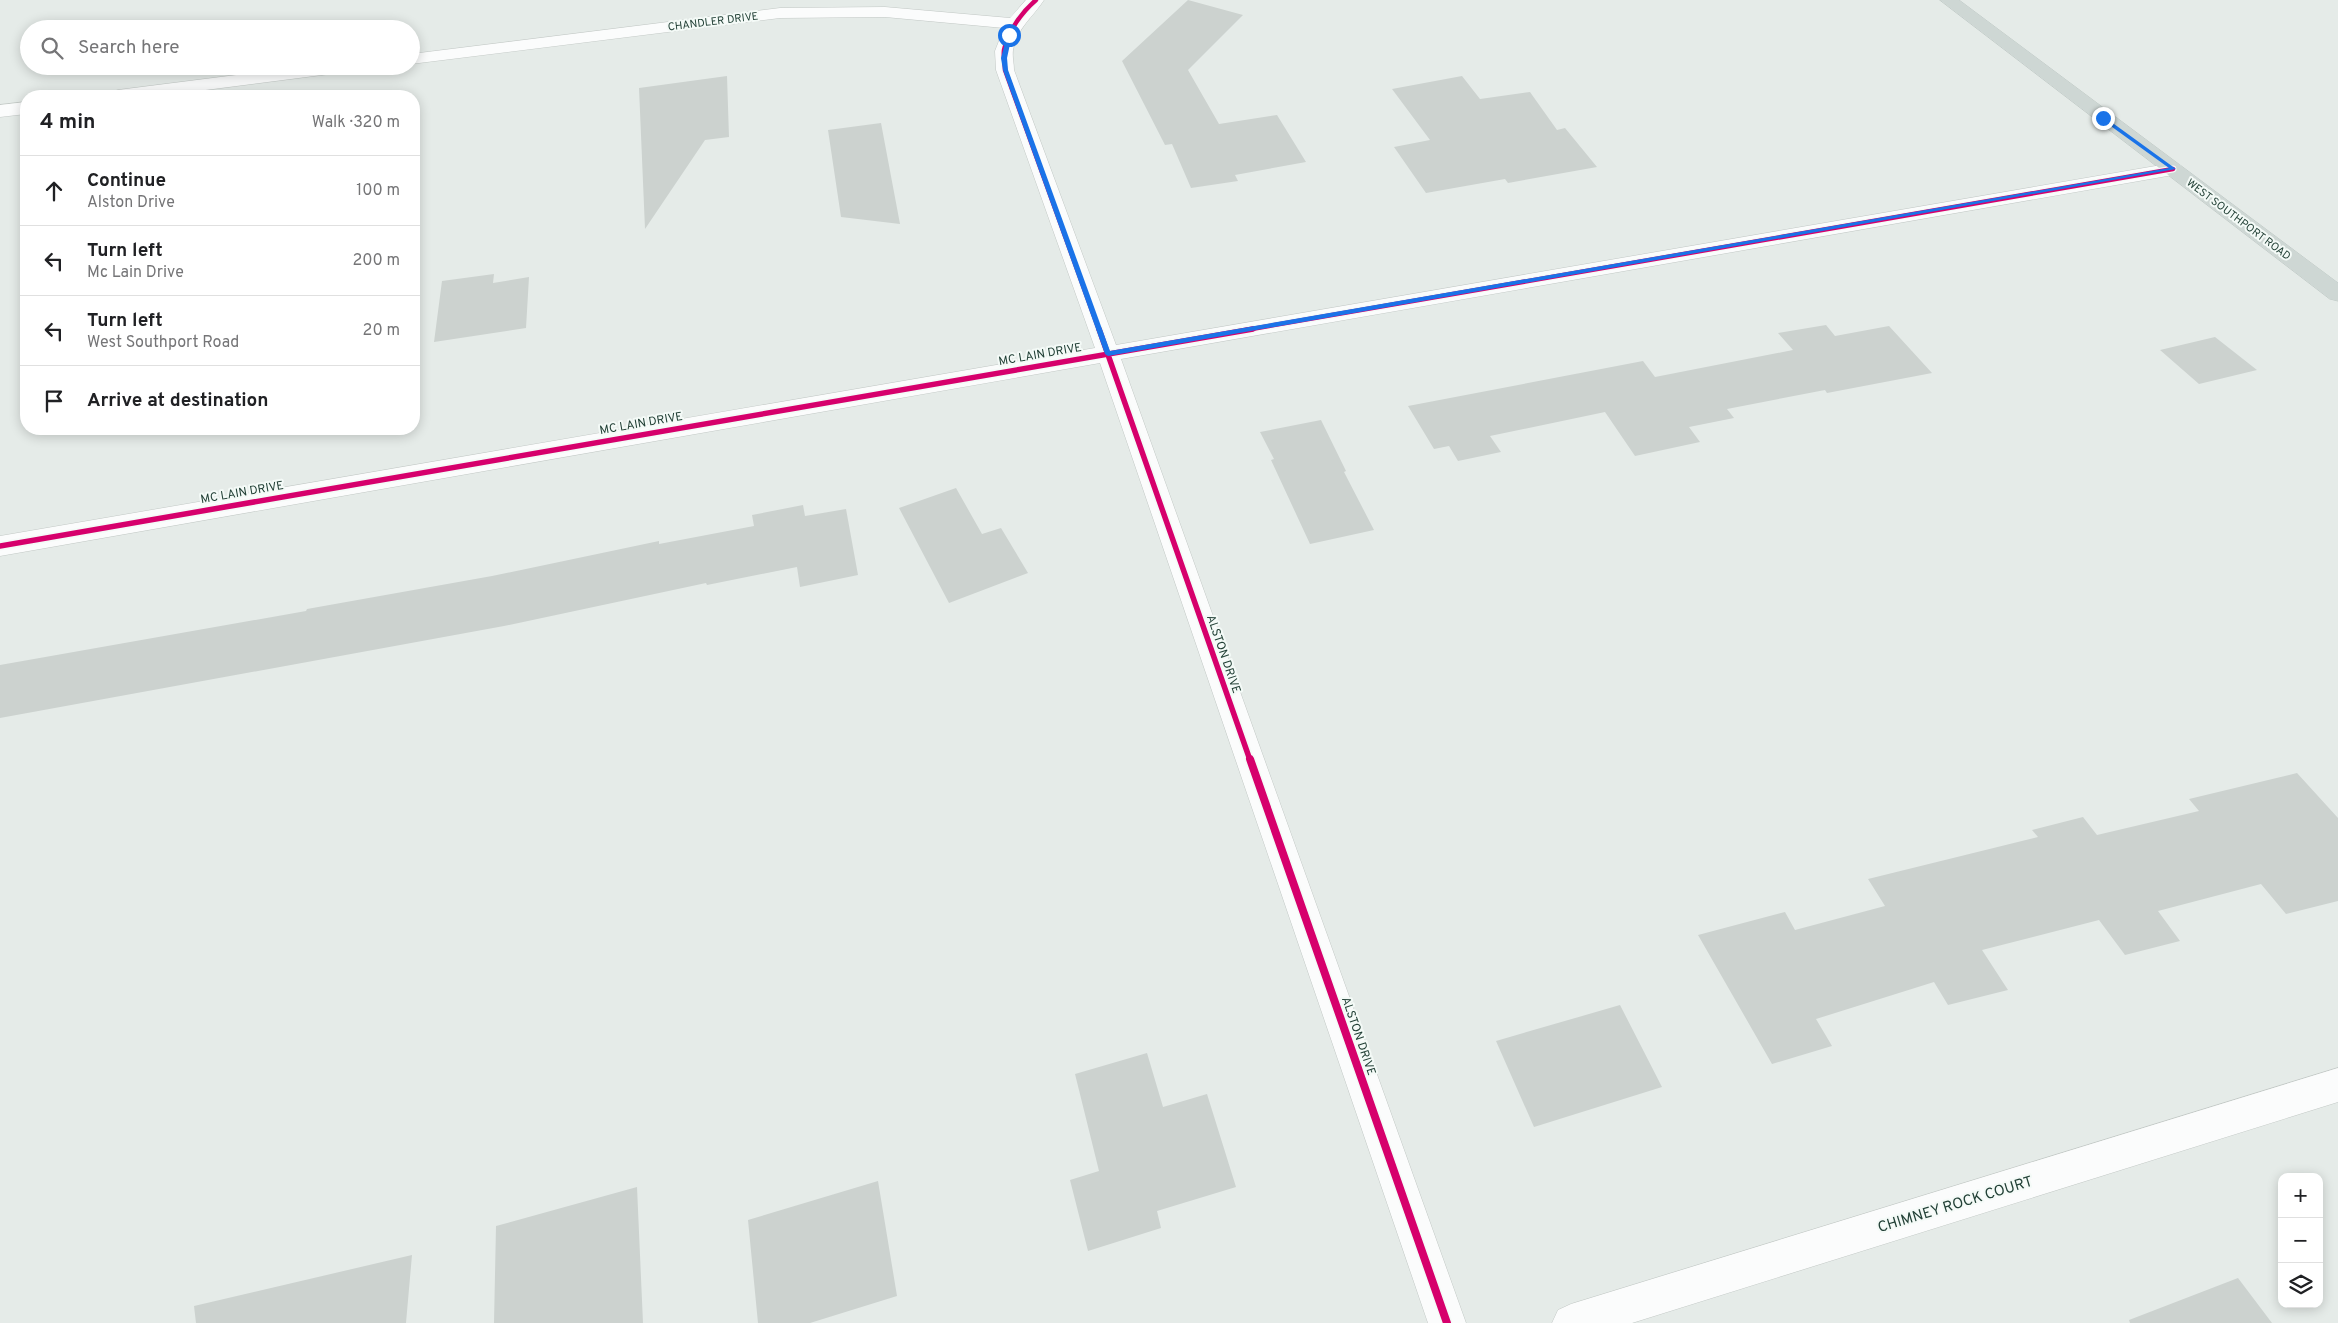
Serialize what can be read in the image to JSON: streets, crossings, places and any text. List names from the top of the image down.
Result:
{
  "streets": {
    "main road": ["WEST SOUTHPORT ROAD"],
    "street": [
      "CHANDLER DRIVE",
      "MC LAIN DRIVE",
      "ALSTON DRIVE",
      "CHIMNEY ROCK COURT"
    ]
  },
  "crossings": [
    ["CHANDLER DRIVE", "ALSTON DRIVE"],
    ["WEST SOUTHPORT ROAD", "MC LAIN DRIVE"],
    ["MC LAIN DRIVE", "ALSTON DRIVE"]
  ],
  "page": {
    "search": "Search here",
    "heading": ["4 min", "Walk · 320 m"],
    "list": [
      ["Continue", "Alston Drive", "100 m"],
      ["Turn left", "Mc Lain Drive", "200 m"],
      ["Turn left", "West Southport Road", "20 m"],
      "Arrive at destination"
    ],
    "map_buttons": ["+", "−"]
  }
}
